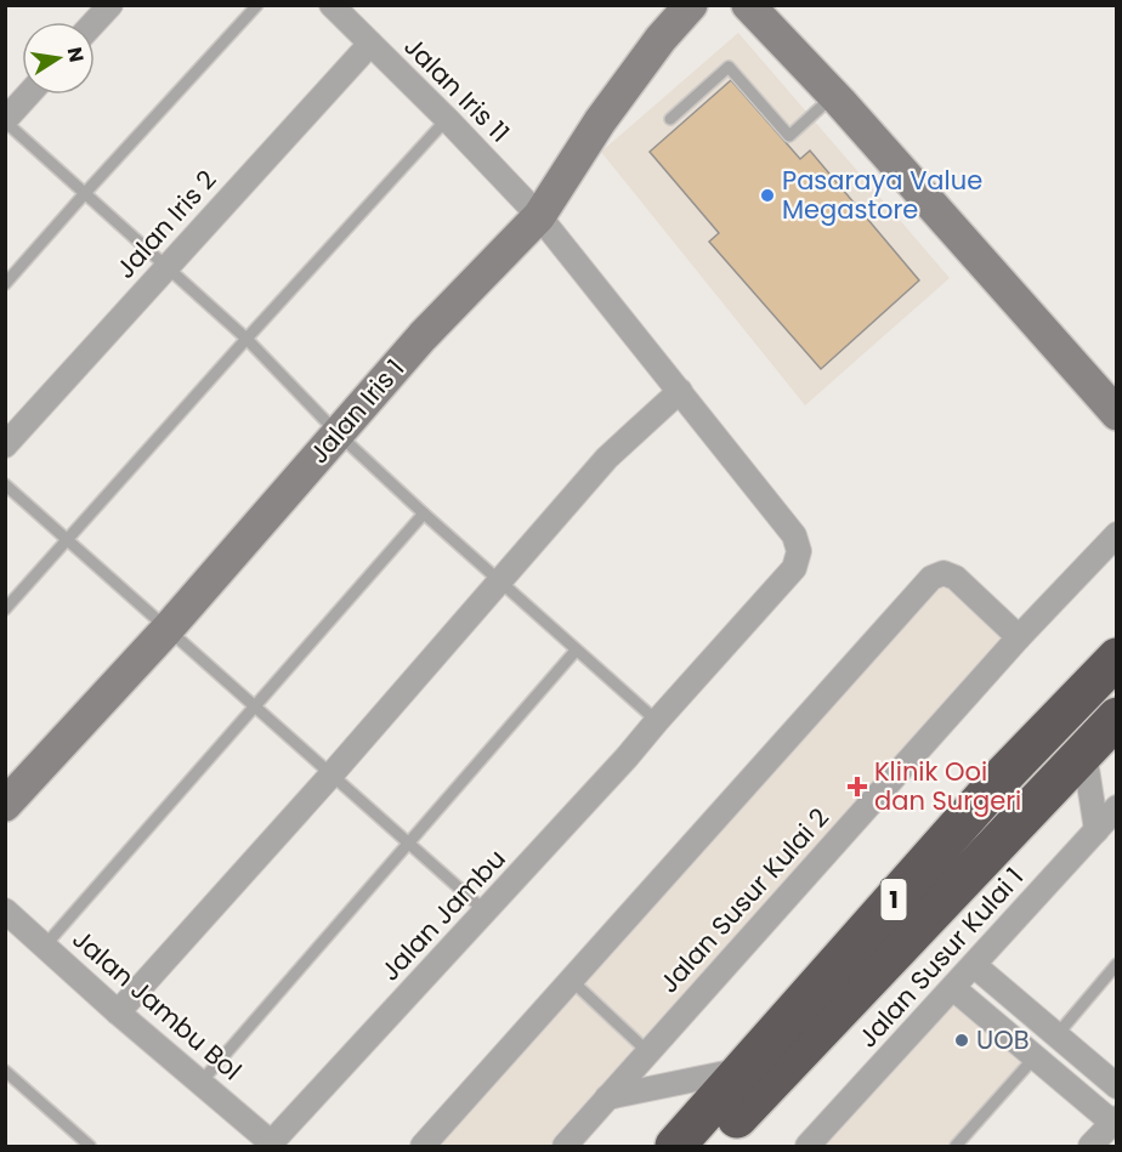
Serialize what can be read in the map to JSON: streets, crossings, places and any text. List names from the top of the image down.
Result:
{
  "streets": {
    "highway": ["1"],
    "street": [
      "Jalan Iris 11",
      "Jalan Iris 2",
      "Jalan Iris 1",
      "Jalan Susur Kulai 2",
      "Jalan Jambu",
      "Jalan Susur Kulai 1",
      "Jalan Jambu Bol"
    ]
  },
  "crossings": [
    ["Jalan Iris 11", "Jalan Iris 2"],
    ["Jalan Iris 11", "Jalan Iris 1"],
    ["Jalan Iris 11", "Jalan Jambu"],
    ["Jalan Jambu", "Jalan Jambu Bol"]
  ],
  "places": {
    "other": ["Pasaraya Value Megastore", "UOB"],
    "health": ["Klinik Ooi dan Surgeri"]
  },
  "north": "right"
}
